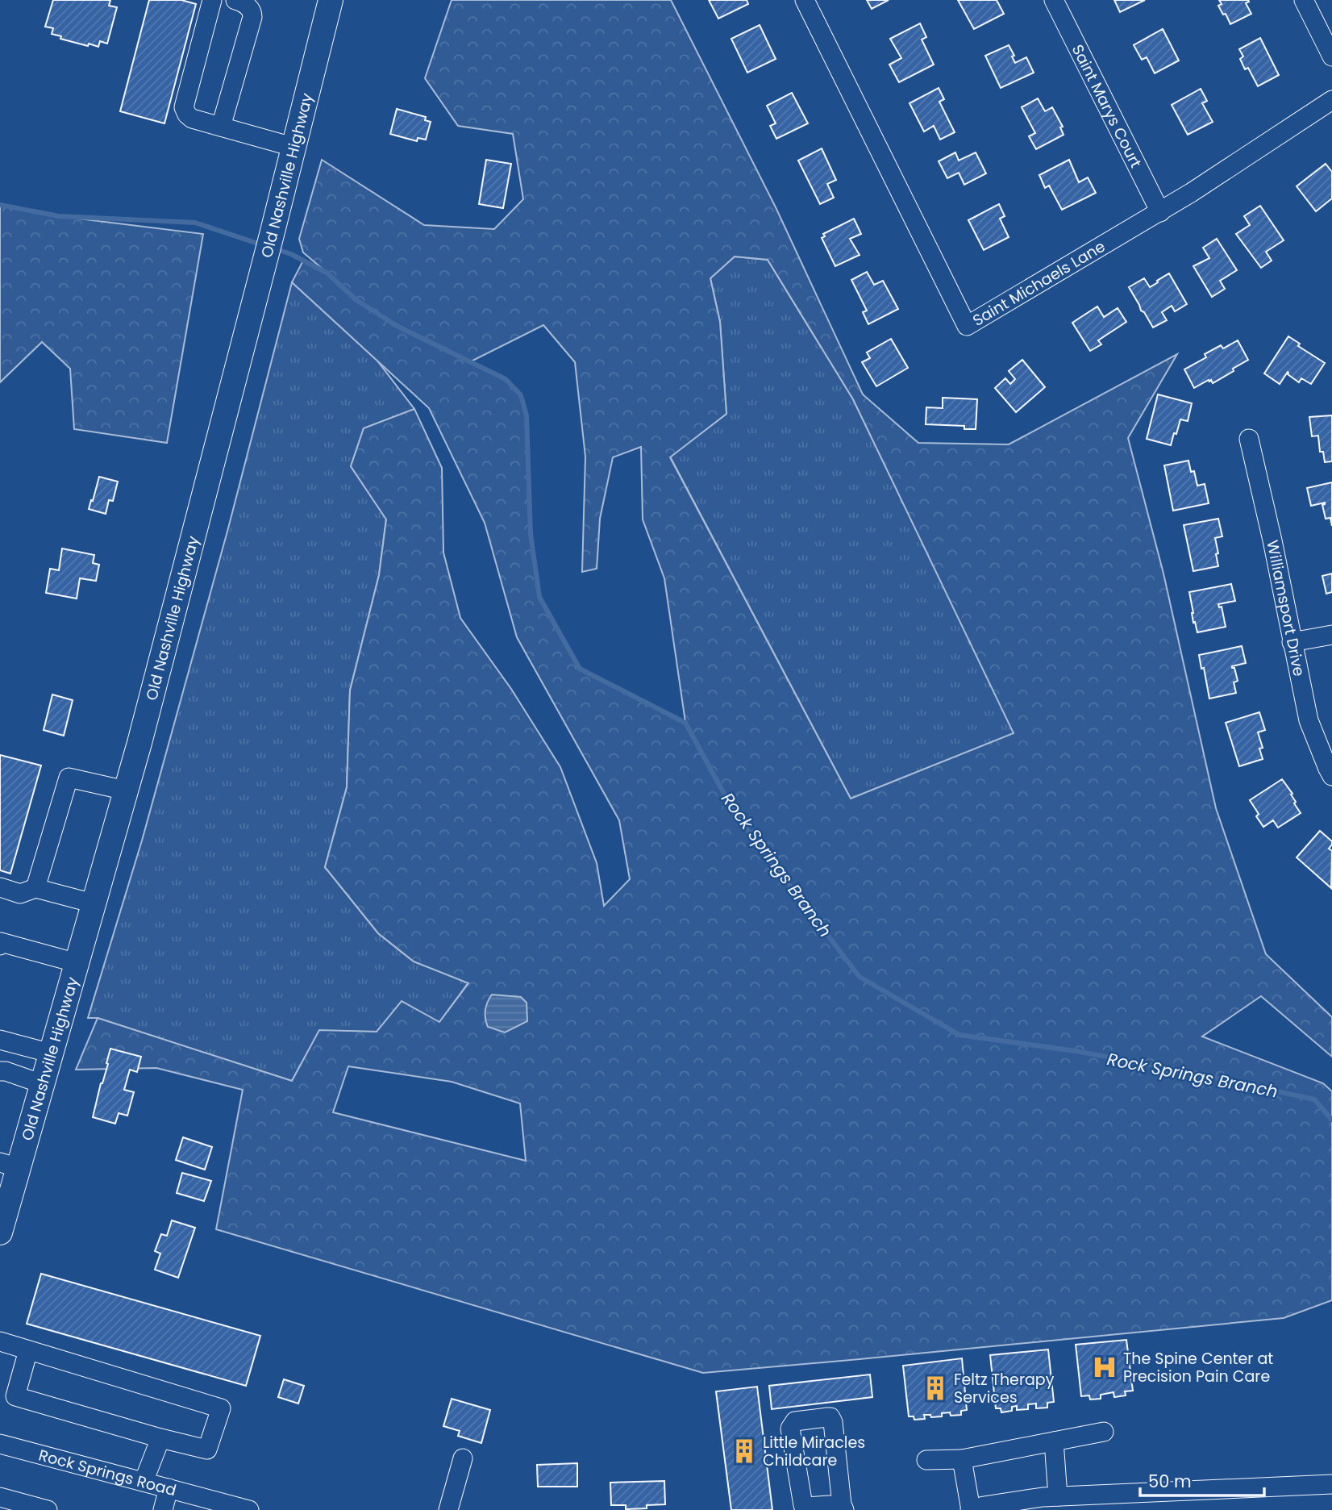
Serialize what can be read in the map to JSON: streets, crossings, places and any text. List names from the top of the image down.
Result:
{
  "streets": {
    "main road": ["Old Nashville Highway"],
    "street": [
      "Saint Marys Court",
      "Saint Michaels Lane",
      "Williamsport Drive",
      "Rock Springs Road"
    ]
  },
  "crossings": [
    ["Saint Marys Court", "Saint Michaels Lane"]
  ],
  "water": ["Rock Springs Branch"],
  "places": {
    "hospital": ["The Spine Center at Precision Pain Care"],
    "building": ["Feltz Therapy Services", "Little Miracles Childcare"]
  },
  "scale_bar": "50 m"
}
